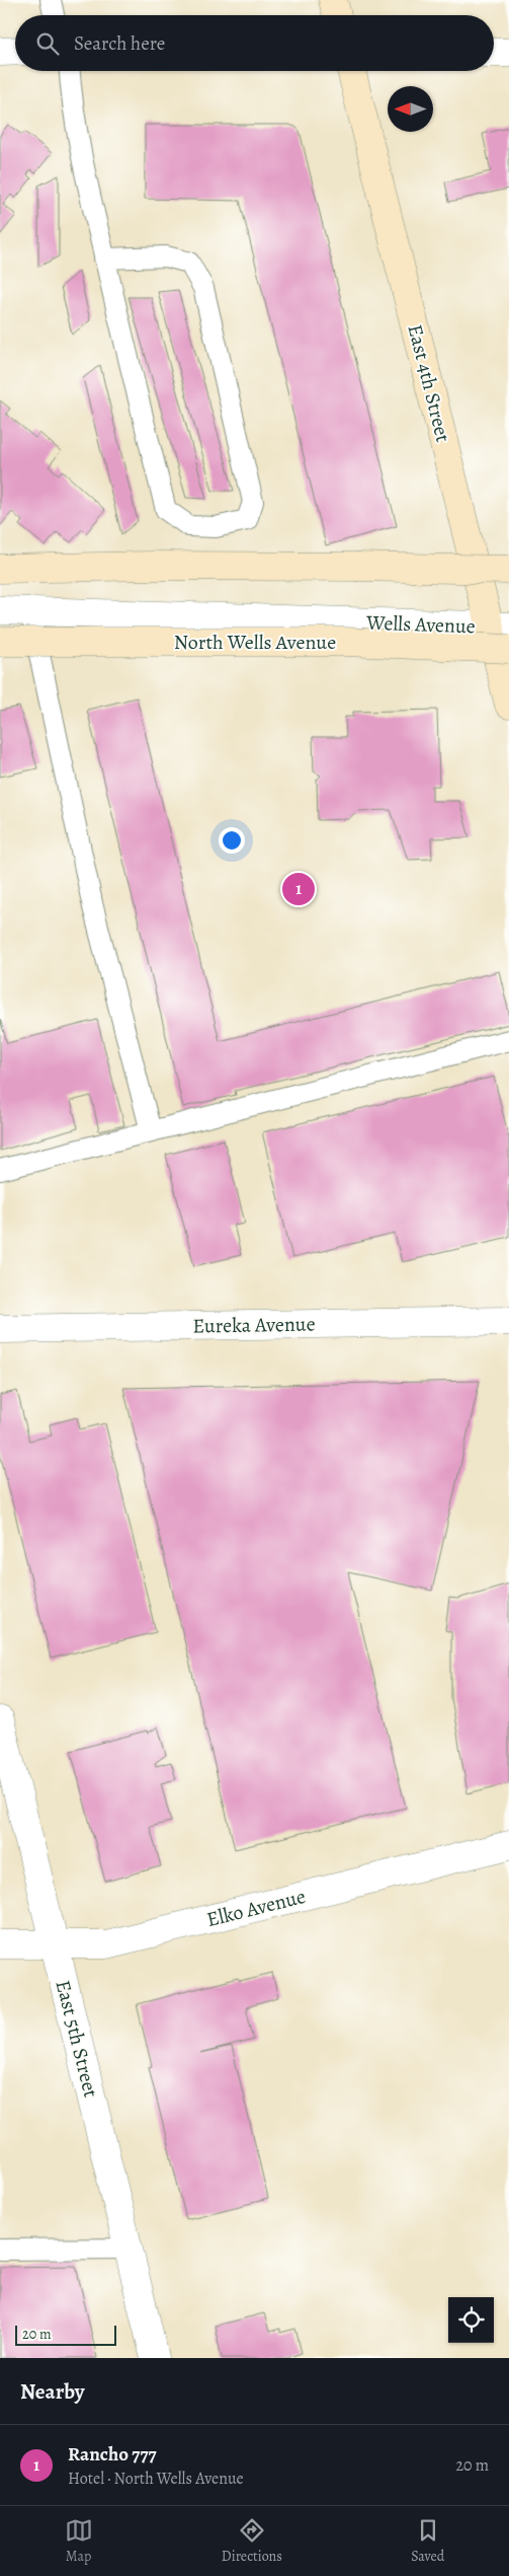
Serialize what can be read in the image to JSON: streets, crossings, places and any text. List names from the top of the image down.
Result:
{
  "streets": {
    "main road": ["East 4th Street", "North Wells Avenue"],
    "street": [
      "Wells Avenue",
      "Eureka Avenue",
      "Elko Avenue",
      "East 5th Street"
    ]
  },
  "crossings": [
    ["East 4th Street", "Wells Avenue"],
    ["Elko Avenue", "East 5th Street"]
  ],
  "scale_bar": "20 m",
  "north": "left",
  "page": {
    "search": "Search here",
    "pins": "1",
    "scale": "20 m",
    "heading": "Nearby",
    "list": [
      {
        "mark": "1",
        "name": "Rancho 777",
        "note": "Hotel · North Wells Avenue",
        "value": "20 m"
      }
    ],
    "nav": ["Map", "Directions", "Saved"]
  }
}
